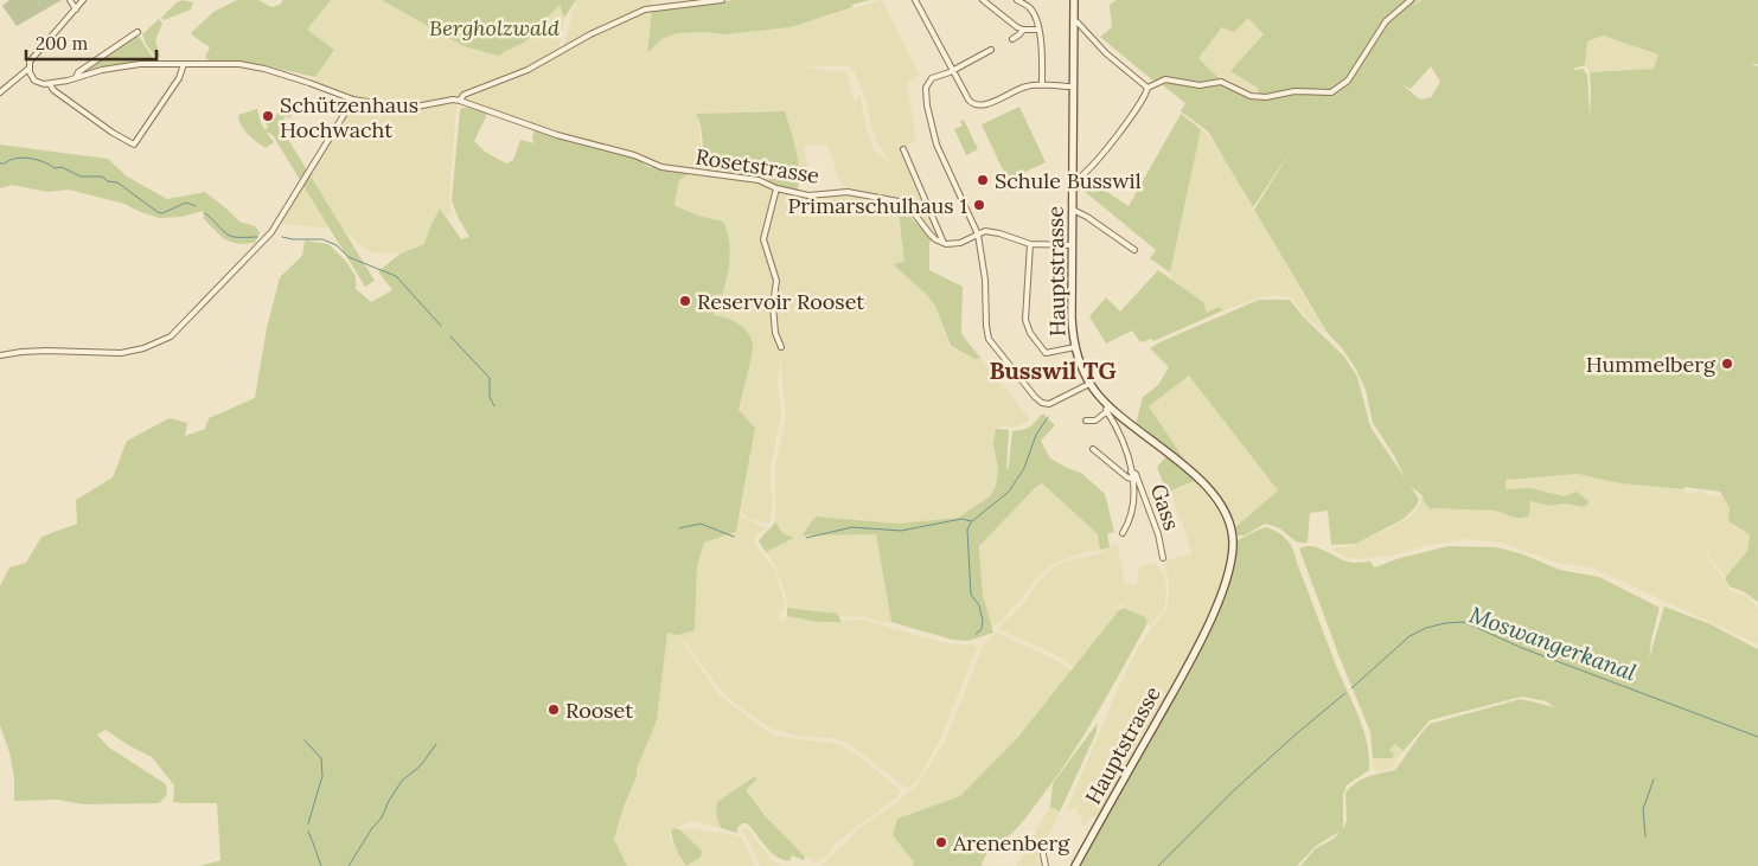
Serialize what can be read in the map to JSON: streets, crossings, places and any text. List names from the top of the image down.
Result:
{
  "streets": {
    "street": ["Rosetstrasse", "Hauptstrasse", "Gass"]
  },
  "districts": ["Busswil TG"],
  "water": ["Moswangerkanal"],
  "parks": ["Bergholzwald"],
  "places": [
    "Schützenhaus Hochwacht",
    "Schule Busswil",
    "Primarschulhaus 1",
    "Reservoir Rooset",
    "Hummelberg",
    "Rooset",
    "Arenenberg"
  ],
  "scale_bar": "200 m"
}
